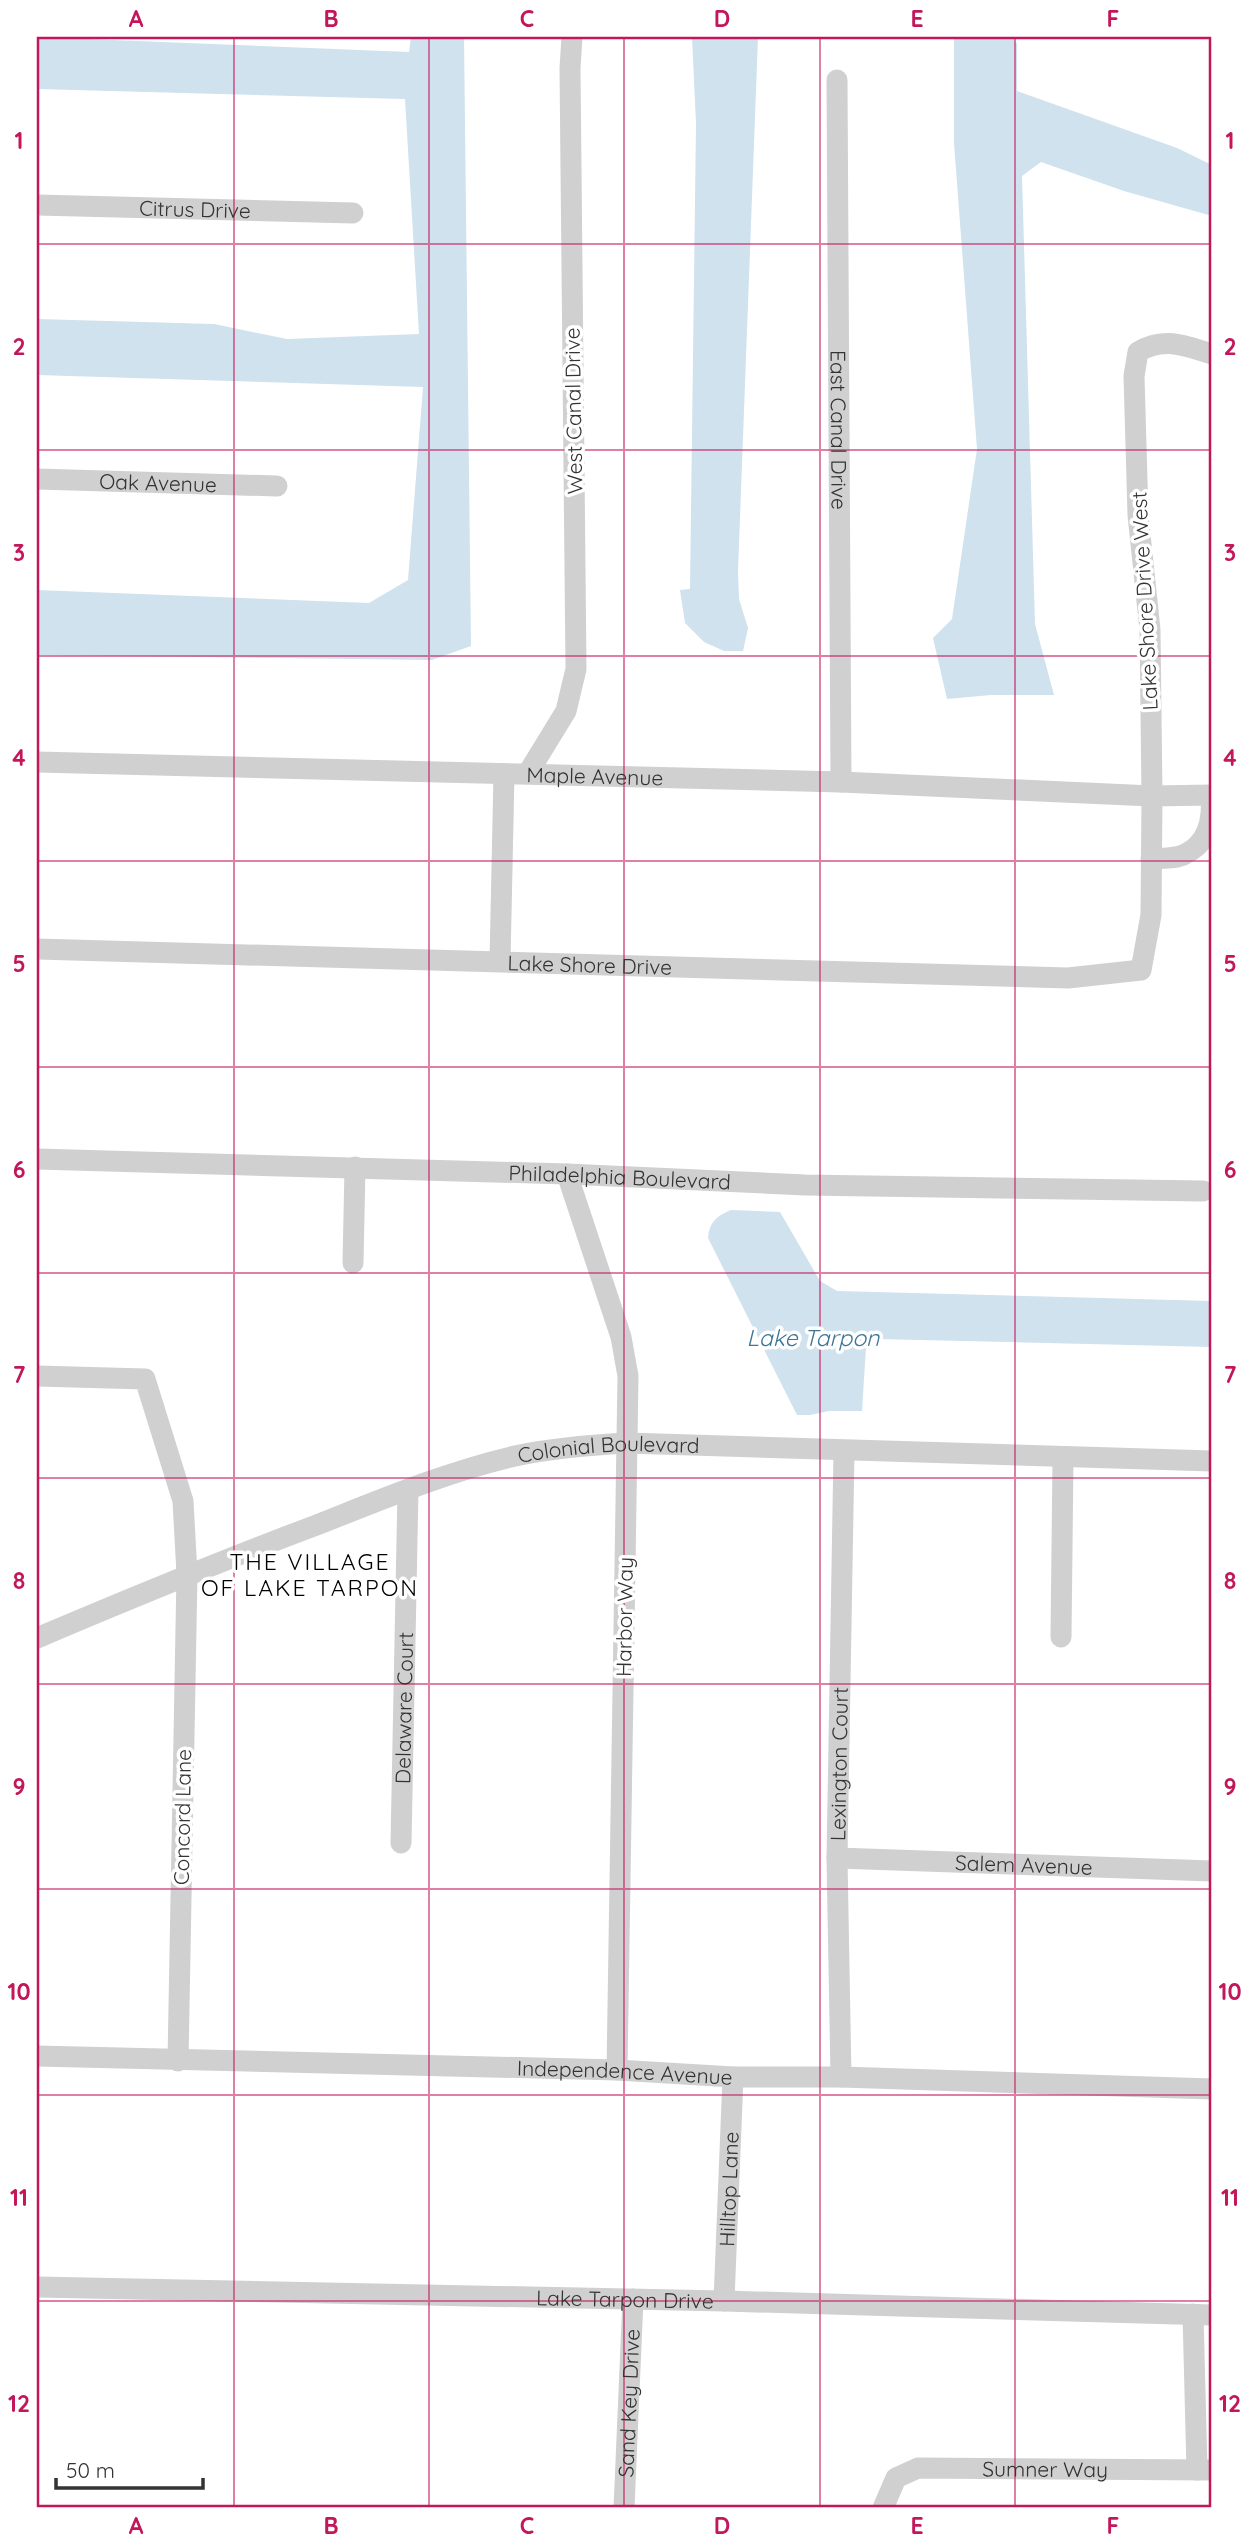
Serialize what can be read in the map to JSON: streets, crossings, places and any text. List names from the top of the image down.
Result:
{
  "streets": {
    "street": [
      "Citrus Drive",
      "West Canal Drive",
      "East Canal Drive",
      "Oak Avenue",
      "Lake Shore Drive West",
      "Maple Avenue",
      "Lake Shore Drive",
      "Philadelphia Boulevard",
      "Colonial Boulevard",
      "Harbor Way",
      "Delaware Court",
      "Lexington Court",
      "Concord Lane",
      "Salem Avenue",
      "Independence Avenue",
      "Hilltop Lane",
      "Lake Tarpon Drive",
      "Sand Key Drive",
      "Sumner Way"
    ]
  },
  "crossings": [
    ["West Canal Drive", "Maple Avenue"],
    ["East Canal Drive", "Maple Avenue"],
    ["Lake Shore Drive West", "Maple Avenue"],
    ["Lake Shore Drive West", "Lake Shore Drive"],
    ["Philadelphia Boulevard", "Harbor Way"],
    ["Colonial Boulevard", "Harbor Way"],
    ["Colonial Boulevard", "Delaware Court"],
    ["Colonial Boulevard", "Lexington Court"],
    ["Colonial Boulevard", "Concord Lane"],
    ["Harbor Way", "Independence Avenue"],
    ["Lexington Court", "Salem Avenue"],
    ["Lexington Court", "Independence Avenue"],
    ["Concord Lane", "Independence Avenue"],
    ["Independence Avenue", "Hilltop Lane"],
    ["Hilltop Lane", "Lake Tarpon Drive"],
    ["Lake Tarpon Drive", "Sand Key Drive"]
  ],
  "districts": ["THE VILLAGE OF LAKE TARPON"],
  "water": ["Lake Tarpon"],
  "scale_bar": "50 m",
  "grid": {
    "columns": [
      "A",
      "B",
      "C",
      "D",
      "E",
      "F"
    ],
    "rows": [
      "1",
      "2",
      "3",
      "4",
      "5",
      "6",
      "7",
      "8",
      "9",
      "10",
      "11",
      "12"
    ]
  }
}
